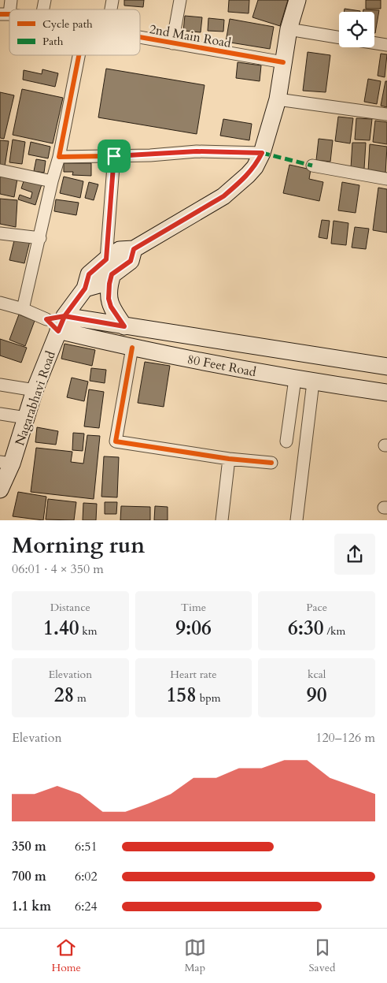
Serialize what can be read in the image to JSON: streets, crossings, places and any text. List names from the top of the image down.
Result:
{
  "streets": {
    "main road": ["80 Feet Road", "Nagarabhavi Road"],
    "street": ["2nd Main Road"]
  },
  "crossings": [
    ["2nd Main Road", "Nagarabhavi Road"],
    ["80 Feet Road", "Nagarabhavi Road"]
  ],
  "legend": ["Cycle path", "Path"],
  "page": {
    "heading": ["Morning run", "06:01 · 4 × 350 m"],
    "stats": [
      ["Distance", "1.40 km"],
      ["Time", "9:06"],
      ["Pace", "6:30 /km"],
      ["Elevation", "28 m"],
      ["Heart rate", "158 bpm"],
      ["kcal", "90"]
    ],
    "chart": ["Elevation", "120–126 m"],
    "list": [
      {
        "name": "350 m",
        "note": "6:51"
      },
      {
        "name": "700 m",
        "note": "6:02"
      },
      {
        "name": "1.1 km",
        "note": "6:24"
      }
    ],
    "tabs": ["Home", "Map", "Saved"]
  }
}
